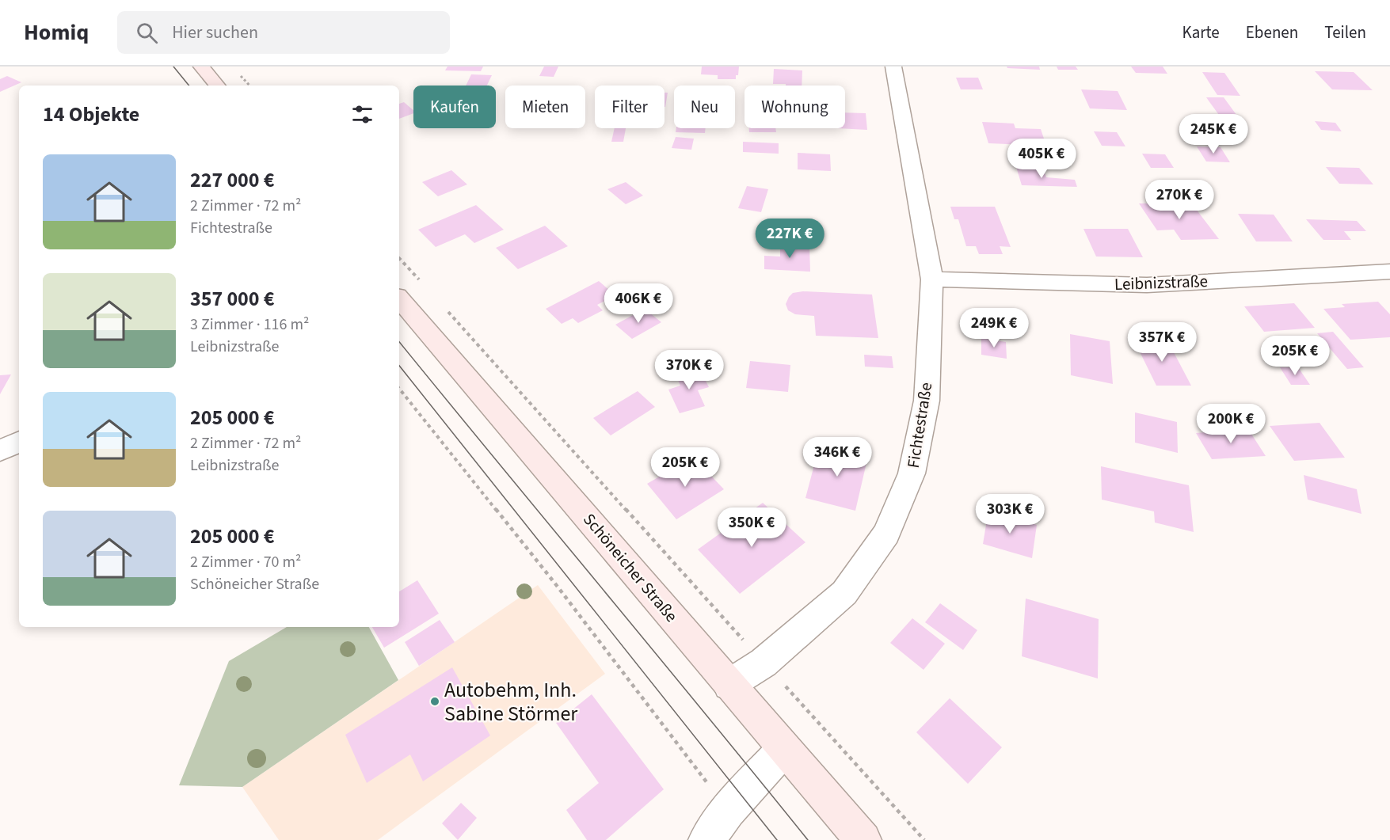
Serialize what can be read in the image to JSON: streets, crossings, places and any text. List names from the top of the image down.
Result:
{
  "streets": {
    "main road": ["Schöneicher Straße"],
    "street": ["Leibnizstraße", "Fichtestraße"]
  },
  "crossings": [
    ["Leibnizstraße", "Fichtestraße"],
    ["Fichtestraße", "Schöneicher Straße"]
  ],
  "places": ["Autobehm, Inh. Sabine Störmer"],
  "page": {
    "header": "Homiq",
    "search": "Hier suchen",
    "nav": ["Karte", "Ebenen", "Teilen"],
    "chip": [
      "Kaufen",
      "Mieten",
      "Filter",
      "Neu",
      "Wohnung"
    ],
    "heading": "14 Objekte",
    "price": [
      "245K €",
      "405K €",
      "270K €",
      "227K €",
      "406K €",
      "249K €",
      "357K €",
      "205K €",
      "370K €",
      "200K €",
      "346K €",
      "205K €",
      "303K €",
      "350K €"
    ],
    "list": [
      {
        "name": "227 000 €",
        "note": "2 Zimmer · 72 m² · Fichtestraße"
      },
      {
        "name": "357 000 €",
        "note": "3 Zimmer · 116 m² · Leibnizstraße"
      },
      {
        "name": "205 000 €",
        "note": "2 Zimmer · 72 m² · Leibnizstraße"
      },
      {
        "name": "205 000 €",
        "note": "2 Zimmer · 70 m² · Schöneicher Straße"
      }
    ]
  }
}
